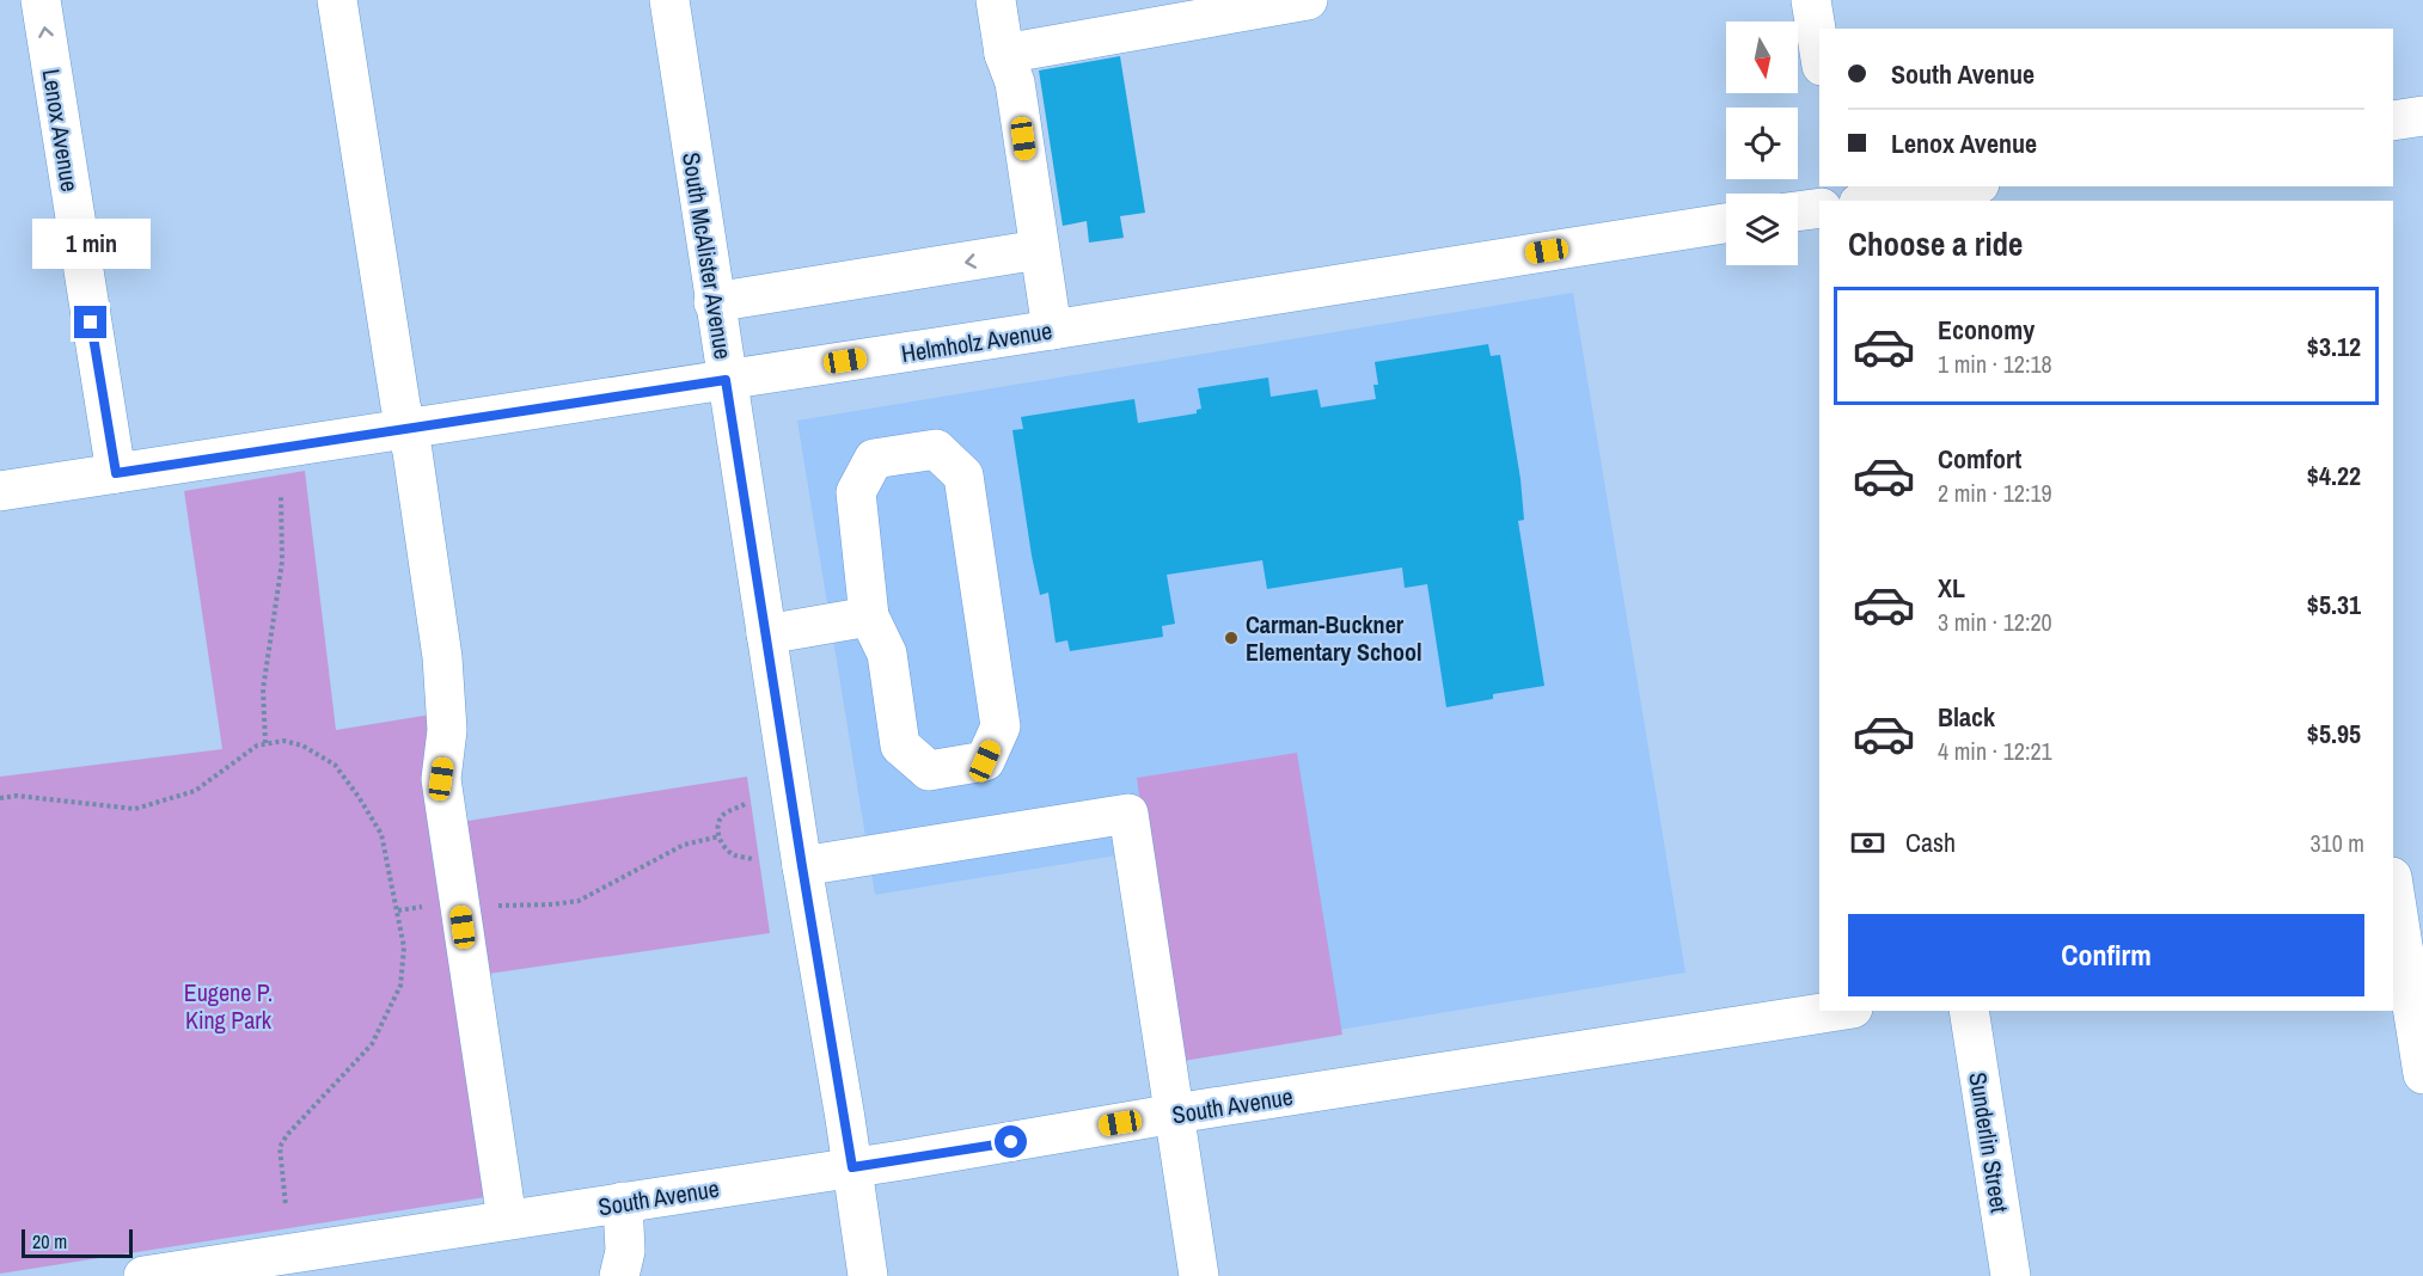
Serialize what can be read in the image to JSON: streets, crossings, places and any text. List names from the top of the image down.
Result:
{
  "streets": {
    "street": [
      "Lenox Avenue",
      "South McAlister Avenue",
      "Helmholz Avenue",
      "South Avenue",
      "Sunderlin Street"
    ]
  },
  "crossings": [
    ["Lenox Avenue", "Helmholz Avenue"],
    ["South McAlister Avenue", "Helmholz Avenue"],
    ["South McAlister Avenue", "South Avenue"]
  ],
  "parks": ["Eugene P. King Park"],
  "places": ["Carman-Buckner Elementary School"],
  "scale_bar": "20 m",
  "north": "bottom",
  "page": {
    "banner": ["South Avenue", "Lenox Avenue"],
    "heading": "Choose a ride",
    "bubble": "1 min",
    "list": [
      {
        "name": "Economy",
        "note": "1 min · 12:18",
        "value": "$3.12"
      },
      {
        "name": "Comfort",
        "note": "2 min · 12:19",
        "value": "$4.22"
      },
      {
        "name": "XL",
        "note": "3 min · 12:20",
        "value": "$5.31"
      },
      {
        "name": "Black",
        "note": "4 min · 12:21",
        "value": "$5.95"
      }
    ],
    "pay": ["Cash", "310 m"],
    "buttons": "Confirm",
    "scale": "20 m"
  }
}
